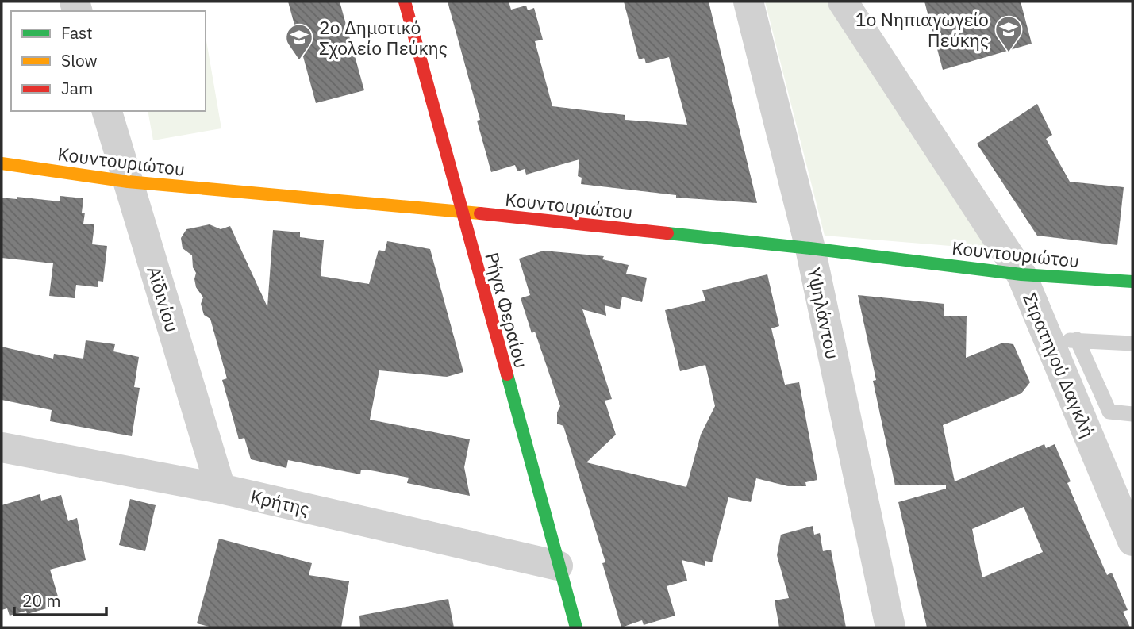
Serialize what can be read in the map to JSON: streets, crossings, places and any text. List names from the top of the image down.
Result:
{
  "streets": {
    "street": [
      "Κουντουριώτου",
      "Αϊδινίου",
      "Ρήγα Φεραίου",
      "Υψηλάντου",
      "Στρατηγού Δαγκλή",
      "Κρήτης"
    ]
  },
  "crossings": [
    ["Κουντουριώτου", "Αϊδινίου"],
    ["Κουντουριώτου", "Ρήγα Φεραίου"],
    ["Κουντουριώτου", "Υψηλάντου"],
    ["Κουντουριώτου", "Στρατηγού Δαγκλή"],
    ["Αϊδινίου", "Κρήτης"],
    ["Ρήγα Φεραίου", "Κρήτης"]
  ],
  "places": {
    "school or university": ["1ο Νηπιαγωγείο Πεύκης", "2ο Δημοτικό Σχολείο Πεύκης"]
  },
  "legend": ["Fast", "Slow", "Jam"],
  "scale_bar": "20 m"
}
